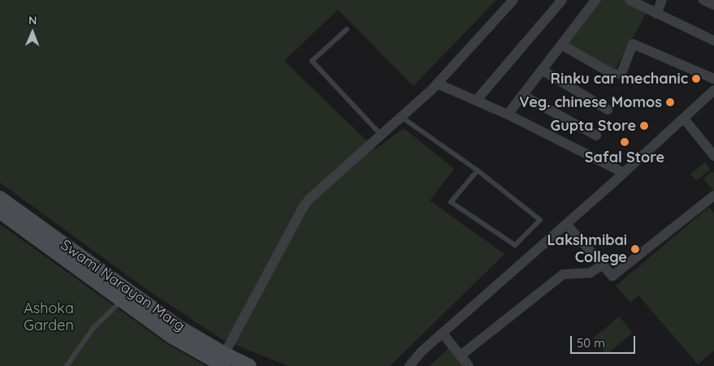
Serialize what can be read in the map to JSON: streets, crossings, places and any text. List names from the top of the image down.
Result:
{
  "streets": {
    "main road": ["Swami Narayan Marg"]
  },
  "parks": ["Ashoka Garden"],
  "places": [
    "Rinku car mechanic",
    "Veg. chinese Momos",
    "Gupta Store",
    "Safal Store",
    "Lakshmibai College"
  ],
  "scale_bar": "50 m",
  "north": "top"
}
